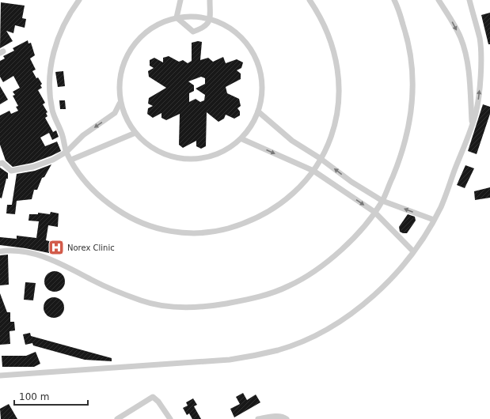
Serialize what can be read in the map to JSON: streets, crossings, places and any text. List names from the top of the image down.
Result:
{
  "places": {
    "hospital": ["Norex Clinic"]
  },
  "scale_bar": "100 m"
}
